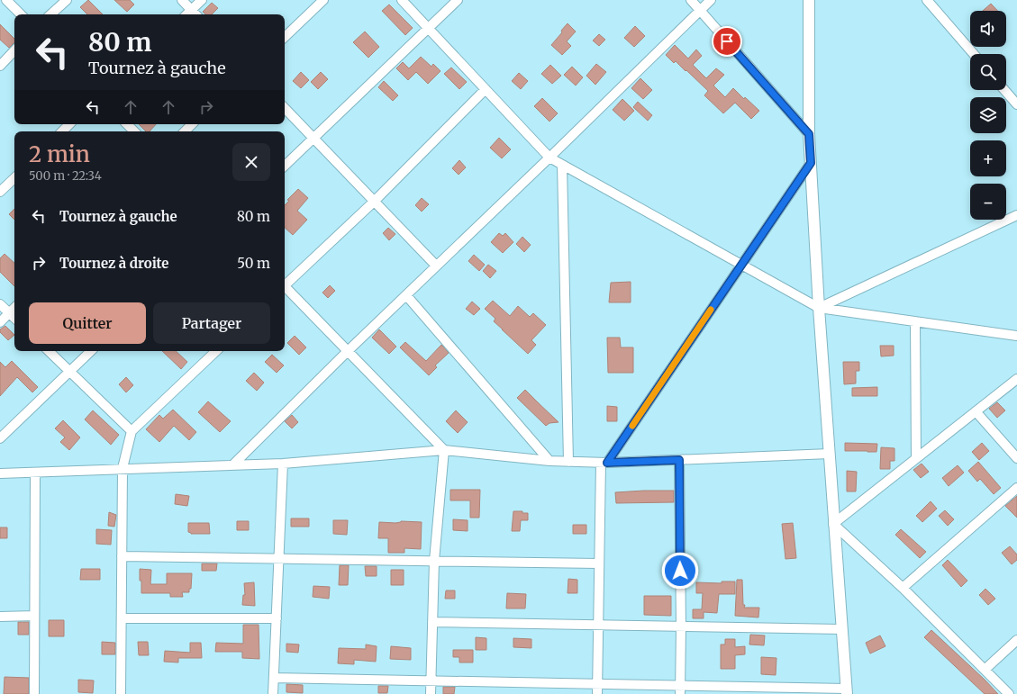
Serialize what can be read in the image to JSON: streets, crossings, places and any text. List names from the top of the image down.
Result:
{
  "page": {
    "map_buttons": ["+", "−"],
    "turn": ["80 m", "Tournez à gauche"],
    "heading": ["2 min", "500 m · 22:34"],
    "list": [
      {
        "name": "Tournez à gauche",
        "value": "80 m"
      },
      {
        "name": "Tournez à droite",
        "value": "50 m"
      }
    ],
    "buttons": ["Quitter", "Partager"]
  }
}
